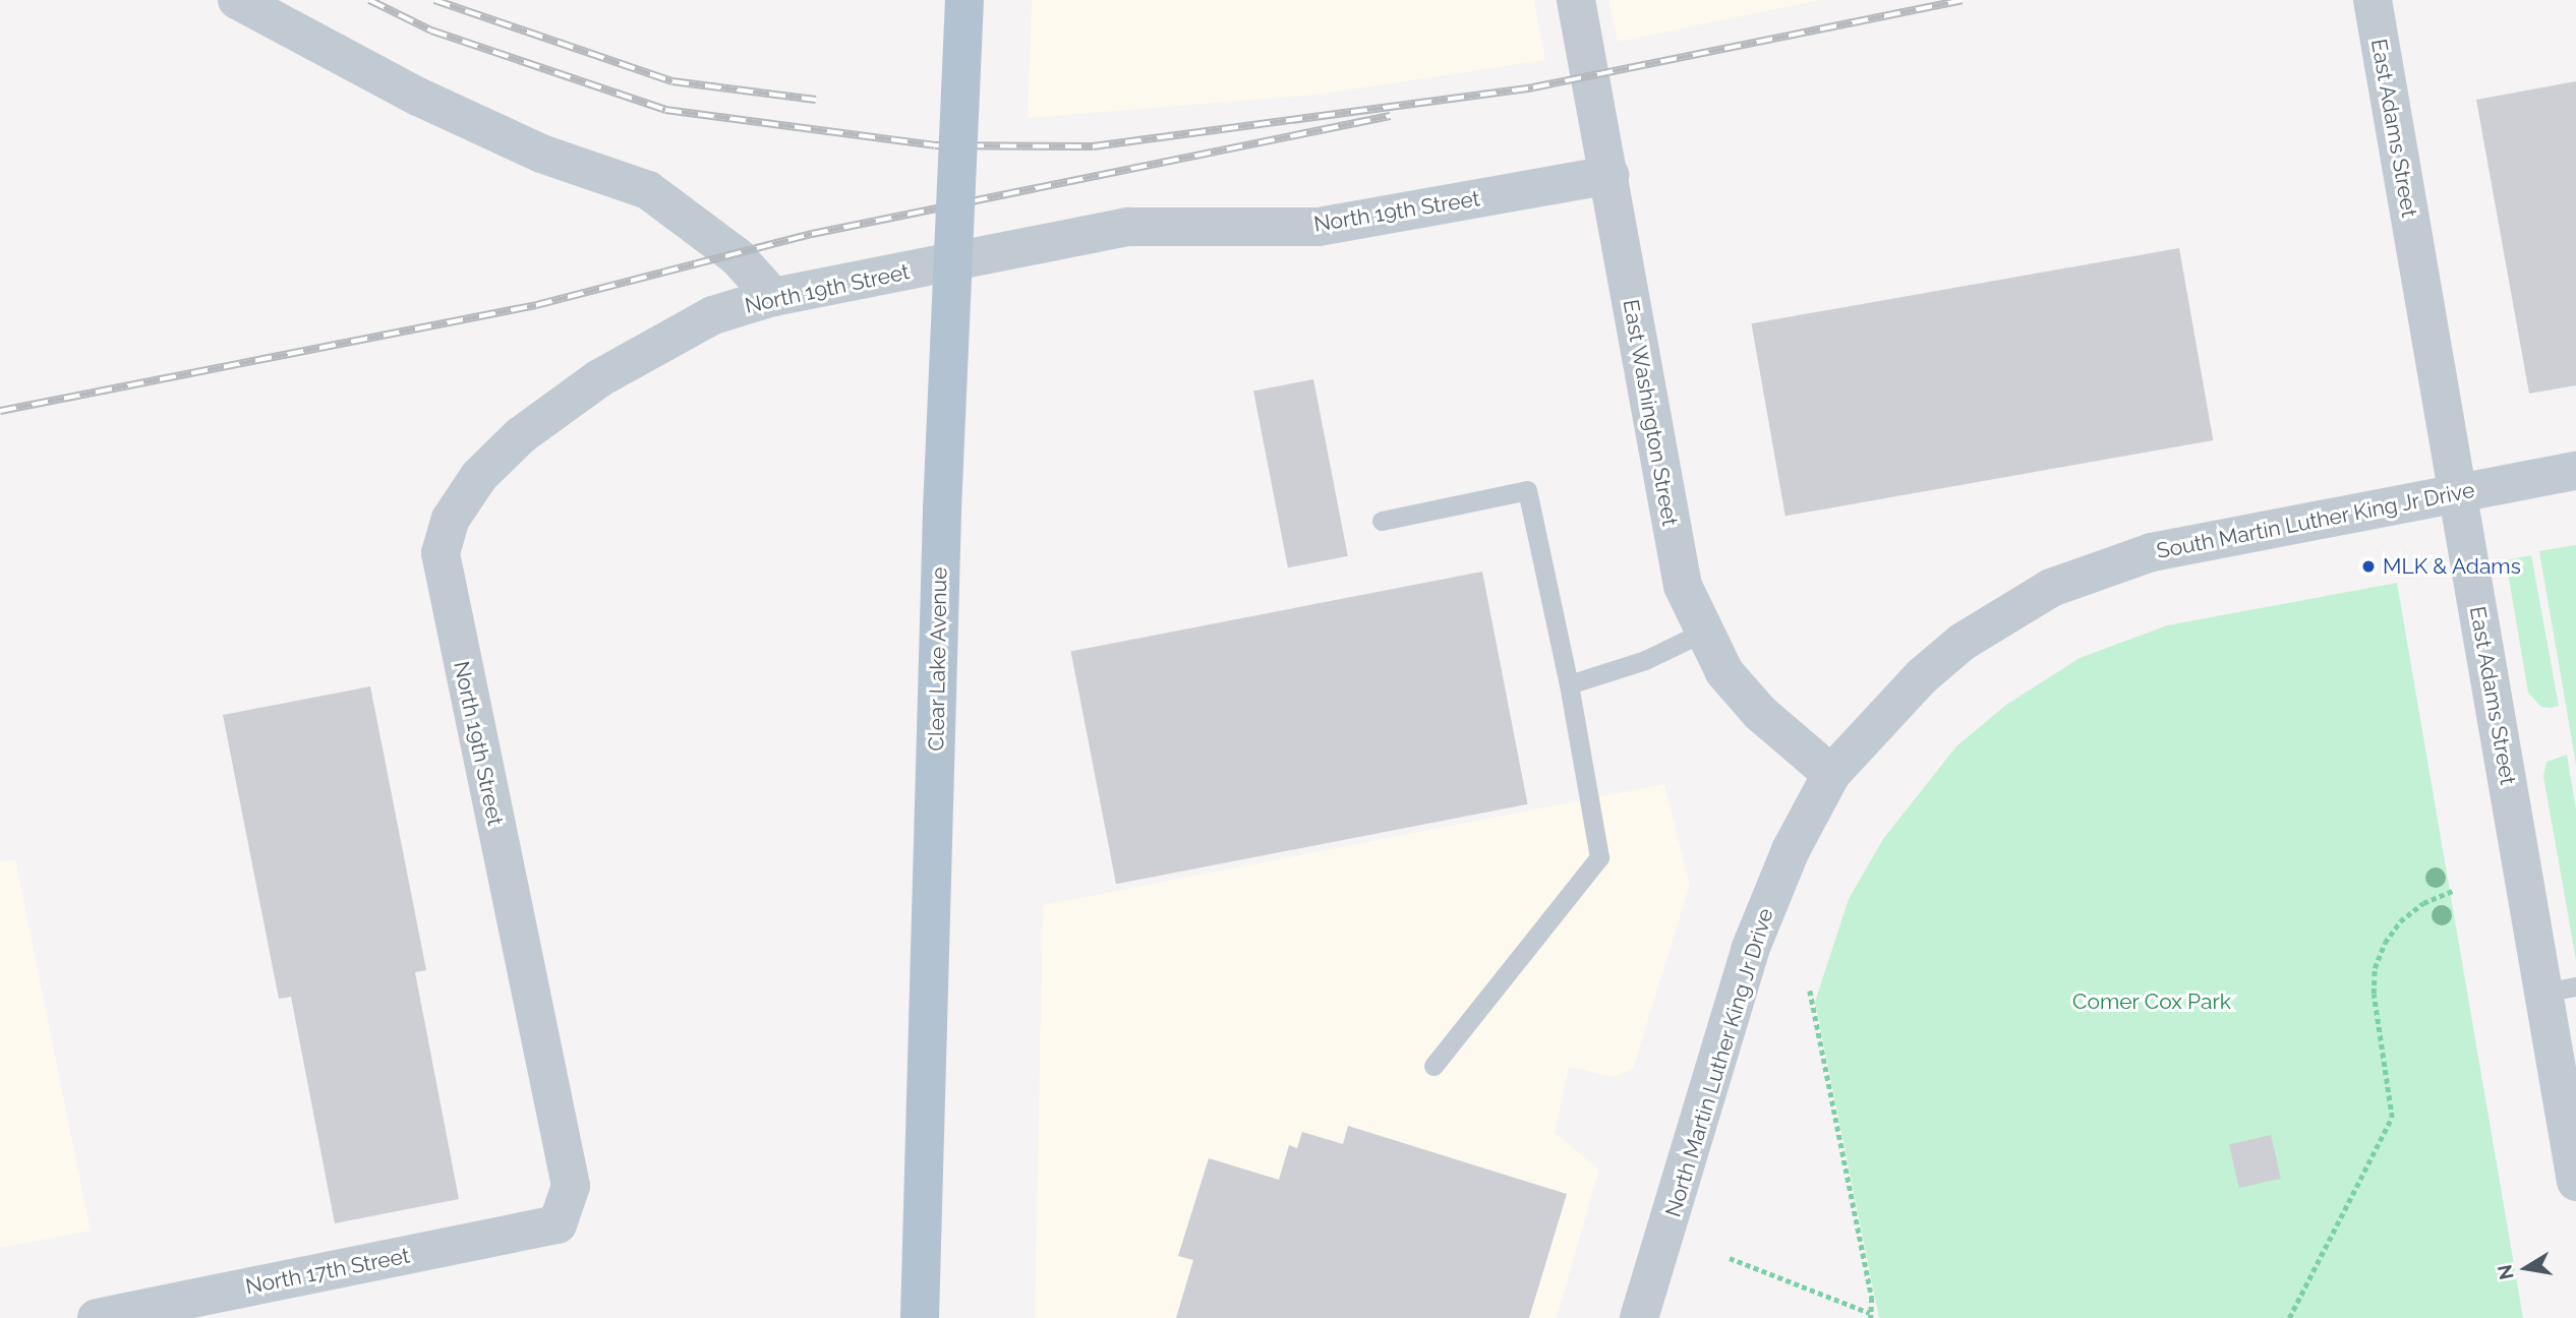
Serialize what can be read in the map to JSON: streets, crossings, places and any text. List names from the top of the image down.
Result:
{
  "streets": {
    "main road": ["Clear Lake Avenue"],
    "street": [
      "East Adams Street",
      "North 19th Street",
      "East Washington Street",
      "South Martin Luther King Jr Drive",
      "North Martin Luther King Jr Drive",
      "North 17th Street"
    ]
  },
  "crossings": [
    ["East Adams Street", "South Martin Luther King Jr Drive"],
    ["North 19th Street", "East Washington Street"],
    ["North 19th Street", "North 17th Street"],
    ["East Washington Street", "South Martin Luther King Jr Drive"],
    ["East Washington Street", "North Martin Luther King Jr Drive"],
    ["South Martin Luther King Jr Drive", "North Martin Luther King Jr Drive"]
  ],
  "parks": ["Comer Cox Park"],
  "places": ["MLK & Adams"],
  "north": "left"
}
